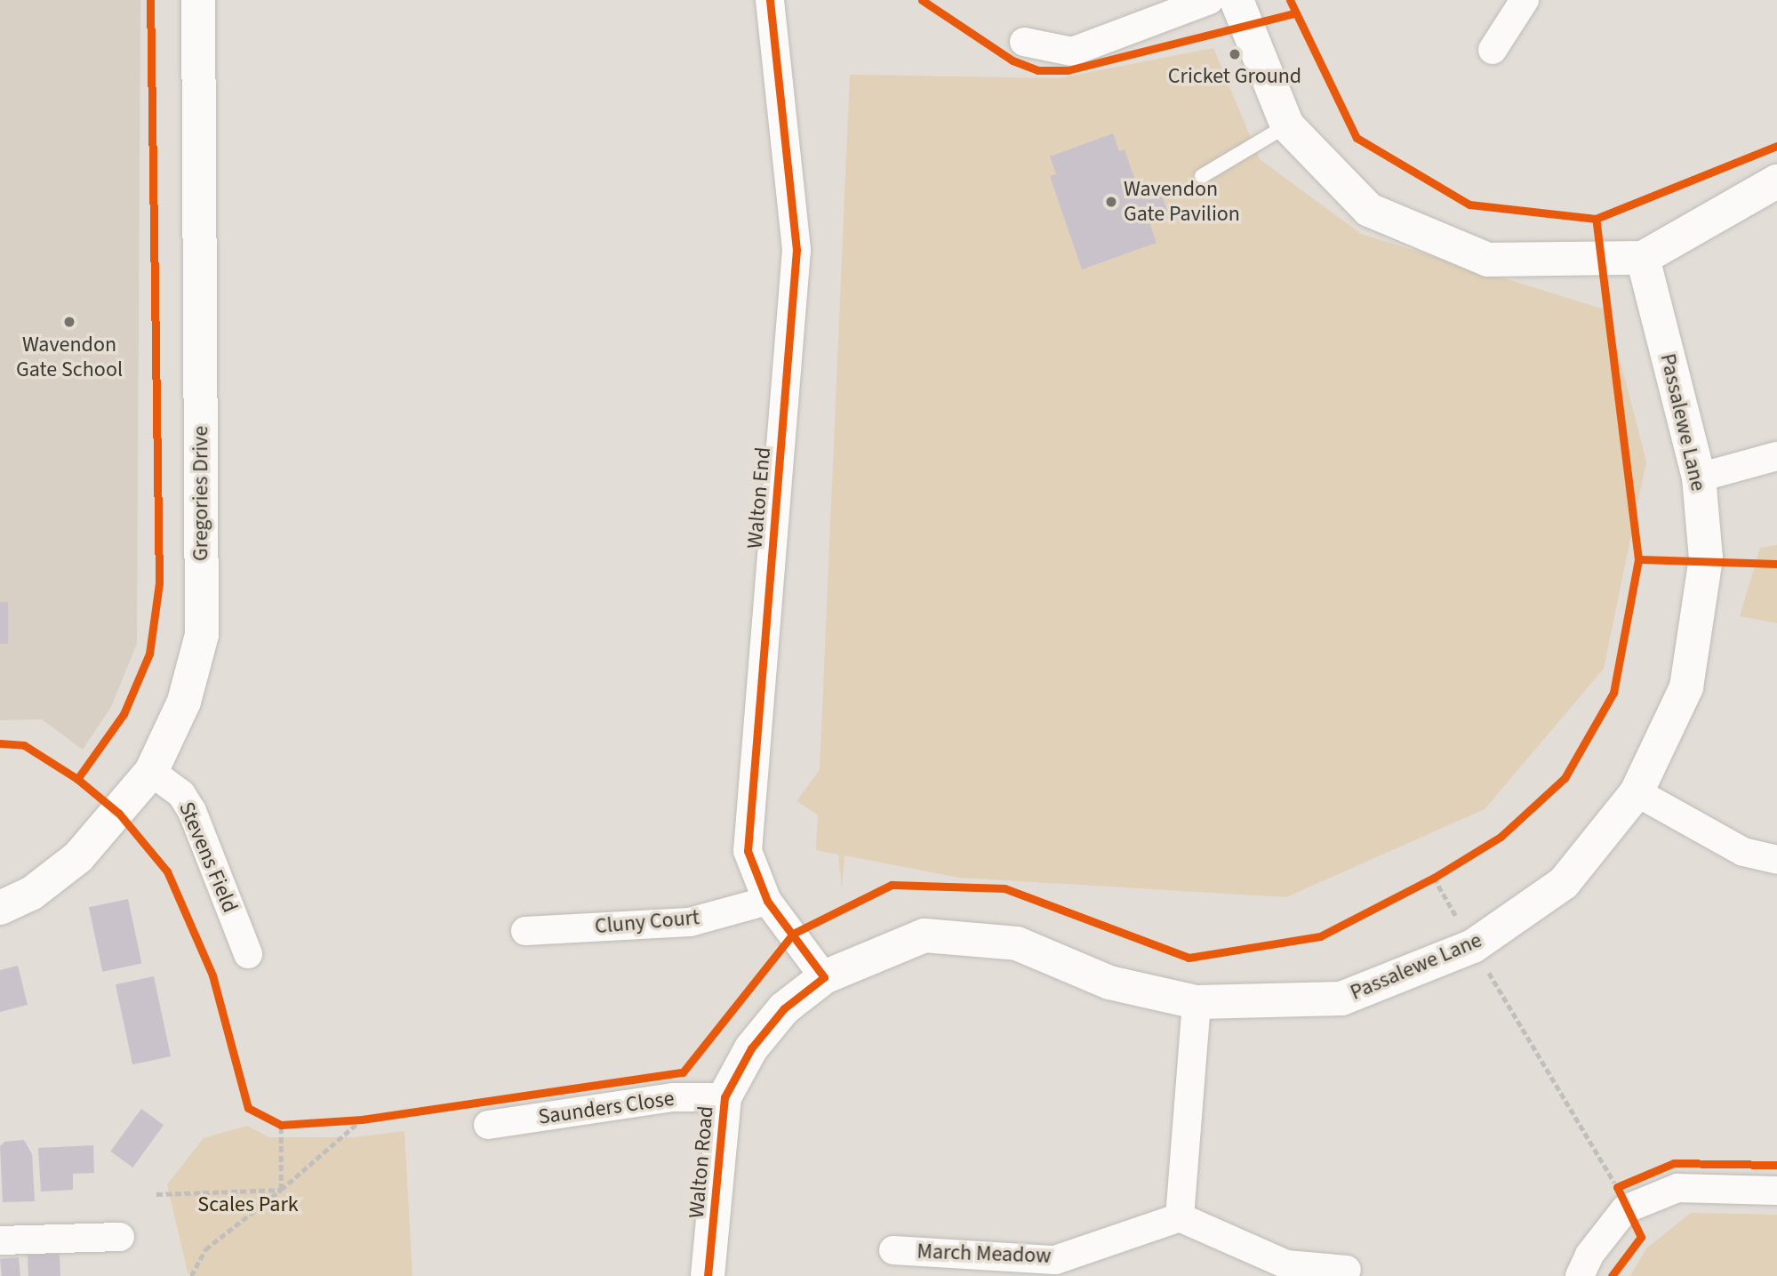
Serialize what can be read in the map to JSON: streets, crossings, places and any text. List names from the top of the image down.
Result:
{
  "streets": {
    "street": [
      "Passalewe Lane",
      "Gregories Drive",
      "Walton End",
      "Stevens Field",
      "Cluny Court",
      "Saunders Close",
      "Walton Road",
      "March Meadow"
    ]
  },
  "crossings": [
    ["Passalewe Lane", "Walton End"],
    ["Passalewe Lane", "Walton Road"],
    ["Gregories Drive", "Stevens Field"],
    ["Walton End", "Cluny Court"],
    ["Walton End", "Walton Road"],
    ["Saunders Close", "Walton Road"]
  ],
  "parks": ["Scales Park"],
  "places": ["Cricket Ground", "Wavendon Gate Pavilion", "Wavendon Gate School"]
}
